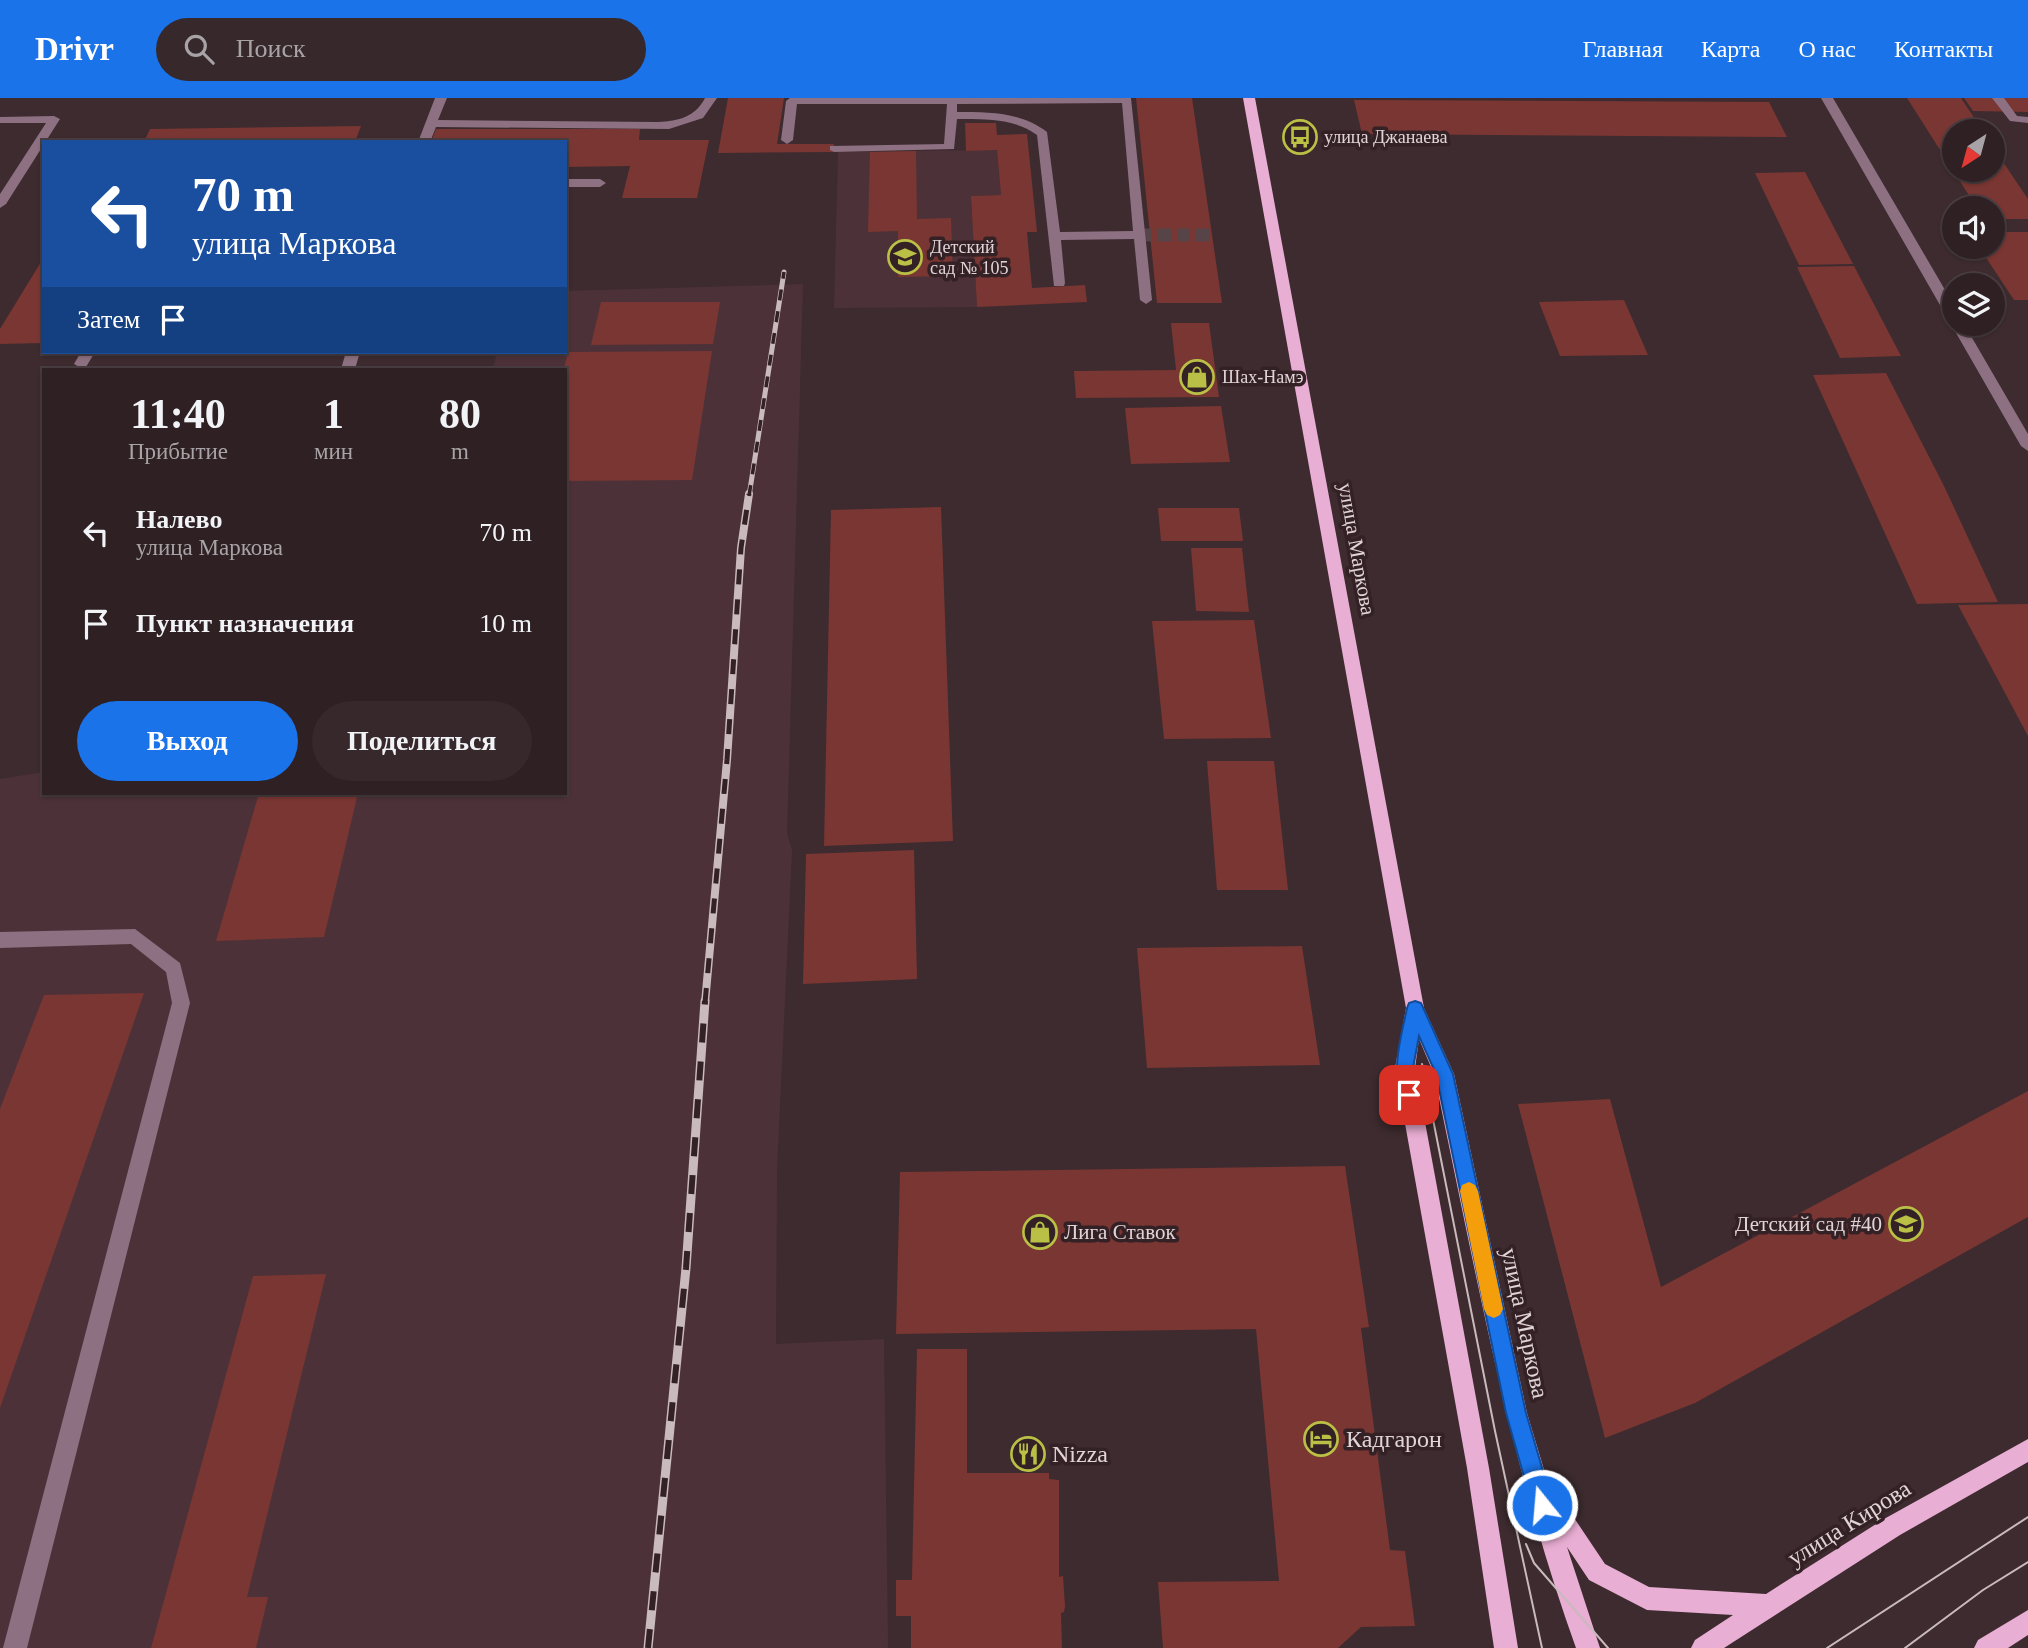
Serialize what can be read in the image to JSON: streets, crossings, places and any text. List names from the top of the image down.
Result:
{
  "streets": {
    "main road": ["улица Маркова", "улица Кирова"]
  },
  "places": {
    "bus stop": ["улица Джанаева"],
    "school or university": ["Детский сад № 105", "Детский сад #40"],
    "shop": ["Шах-Намэ", "Лига Ставок"],
    "hotel": ["Кадгарон"],
    "restaurant": ["Nizza"]
  },
  "north": "bottom left",
  "page": {
    "header": "Drivr",
    "search": "Поиск",
    "nav": [
      "Главная",
      "Карта",
      "О нас",
      "Контакты"
    ],
    "turn": ["70 m", "улица Маркова"],
    "then": "Затем",
    "eta": [
      "11:40",
      "Прибытие",
      "1",
      "мин",
      "80",
      "m"
    ],
    "list": [
      {
        "name": "Налево",
        "note": "улица Маркова",
        "value": "70 m"
      },
      {
        "name": "Пункт назначения",
        "value": "10 m"
      }
    ],
    "buttons": ["Выход", "Поделиться"]
  }
}
